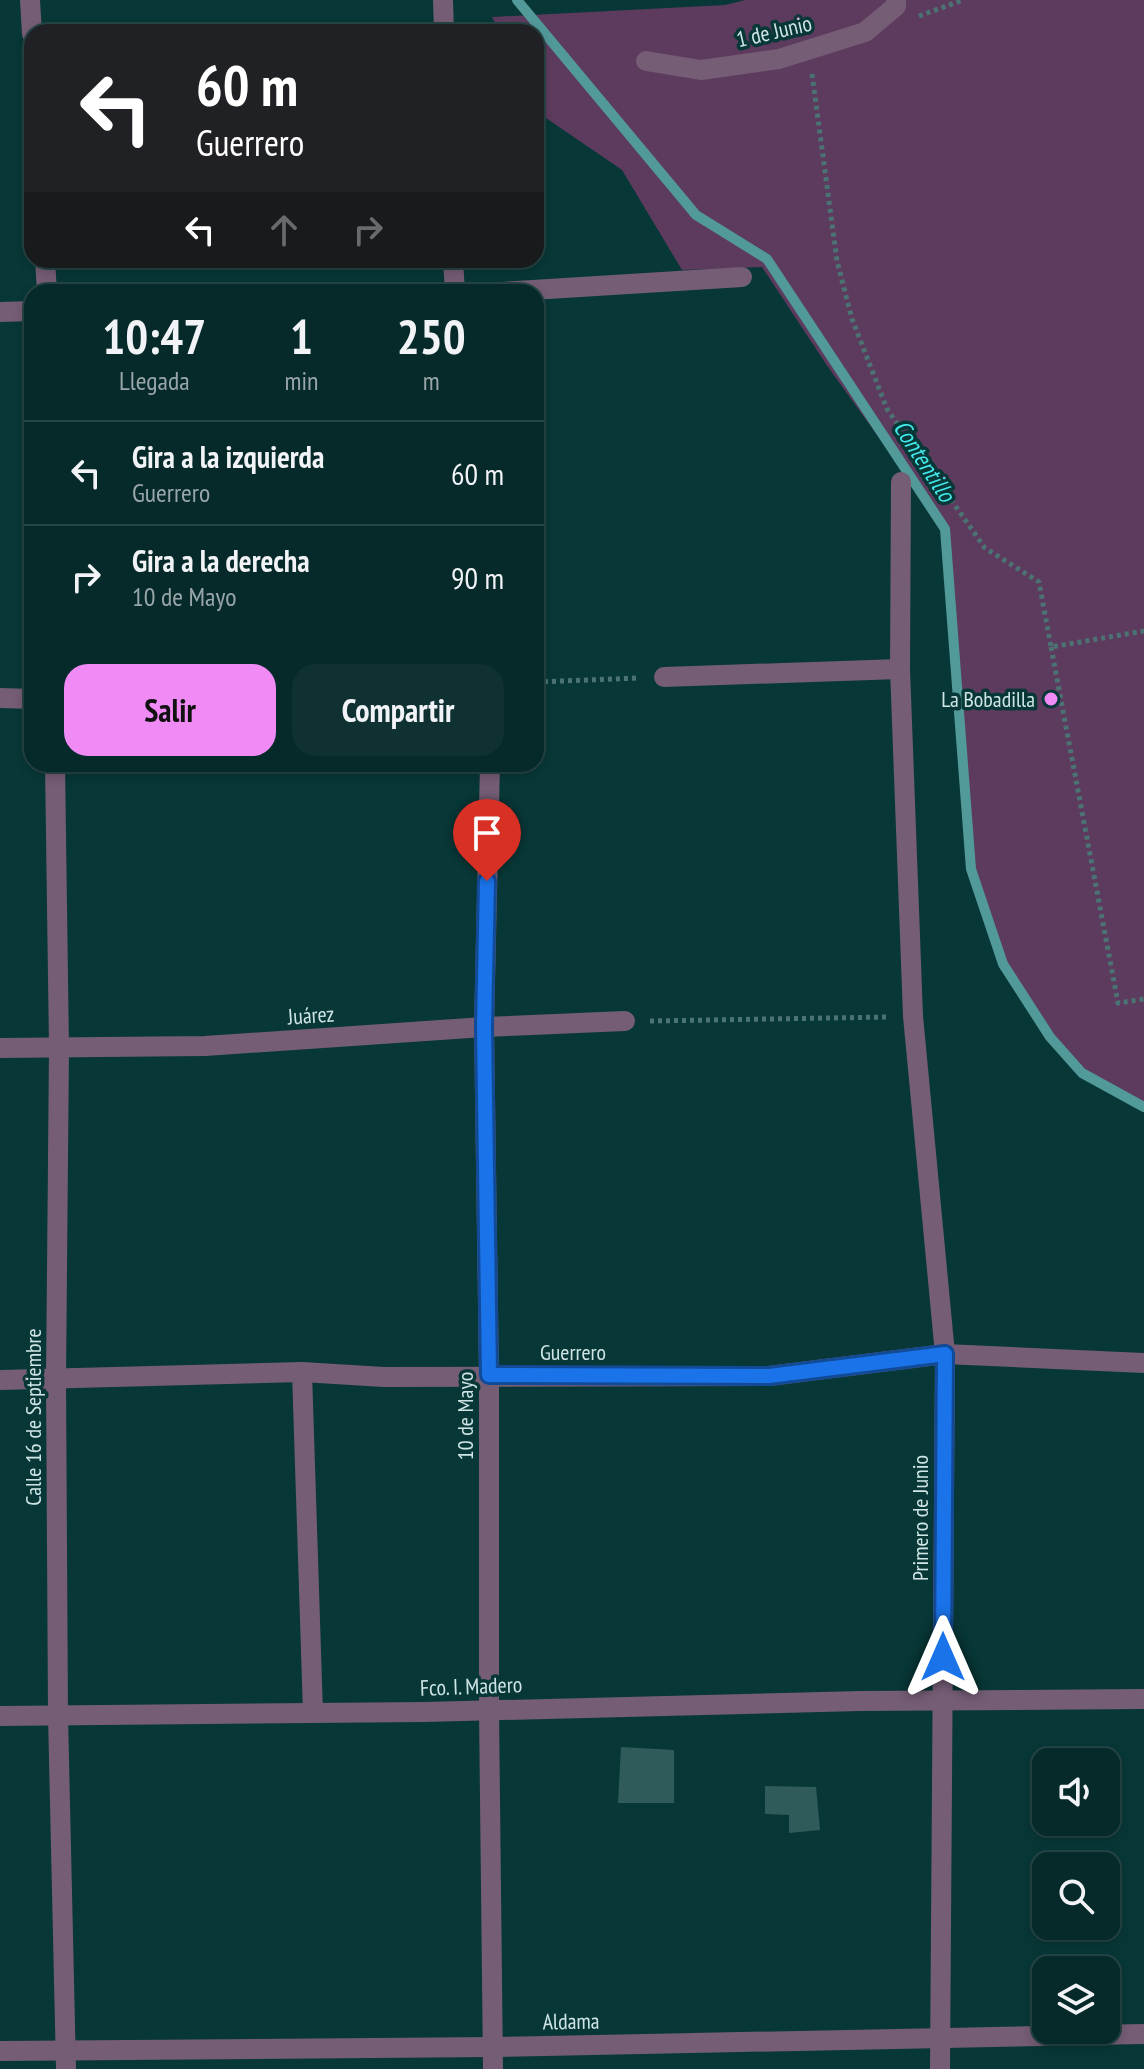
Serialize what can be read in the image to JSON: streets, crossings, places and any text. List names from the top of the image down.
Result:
{
  "streets": {
    "street": [
      "1 de Junio",
      "Juárez",
      "Guerrero",
      "10 de Mayo",
      "Calle 16 de Septiembre",
      "Primero de Junio",
      "Fco. I. Madero",
      "Aldama"
    ]
  },
  "crossings": [
    ["Juárez", "10 de Mayo"],
    ["Juárez", "Calle 16 de Septiembre"],
    ["Guerrero", "10 de Mayo"],
    ["Guerrero", "Calle 16 de Septiembre"],
    ["Guerrero", "Primero de Junio"],
    ["10 de Mayo", "Fco. I. Madero"],
    ["10 de Mayo", "Aldama"],
    ["Calle 16 de Septiembre", "Fco. I. Madero"],
    ["Calle 16 de Septiembre", "Aldama"],
    ["Primero de Junio", "Fco. I. Madero"],
    ["Primero de Junio", "Aldama"]
  ],
  "water": ["Contentillo"],
  "places": ["La Bobadilla"],
  "page": {
    "turn": ["60 m", "Guerrero"],
    "eta": [
      "10:47",
      "Llegada",
      "1",
      "min",
      "250",
      "m"
    ],
    "list": [
      {
        "name": "Gira a la izquierda",
        "note": "Guerrero",
        "value": "60 m"
      },
      {
        "name": "Gira a la derecha",
        "note": "10 de Mayo",
        "value": "90 m"
      }
    ],
    "buttons": ["Salir", "Compartir"]
  }
}
